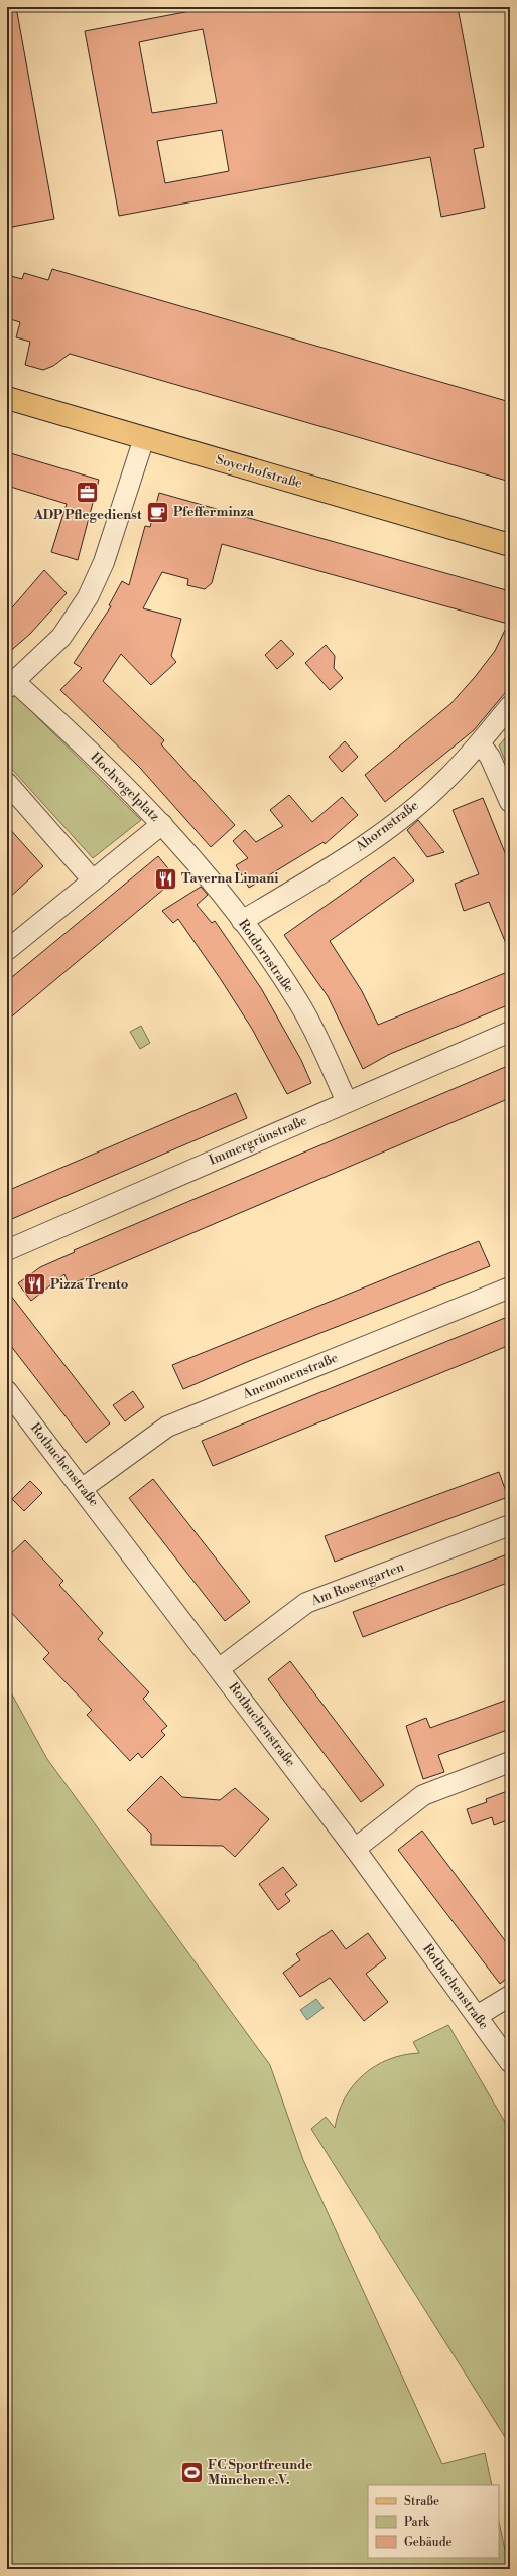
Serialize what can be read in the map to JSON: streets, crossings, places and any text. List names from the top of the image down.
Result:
{
  "streets": {
    "main road": ["Soyerhofstraße"],
    "street": [
      "Hochvogelplatz",
      "Ahornstraße",
      "Rotdornstraße",
      "Immergrünstraße",
      "Anemonenstraße",
      "Rotbuchenstraße",
      "Am Rosengarten"
    ]
  },
  "crossings": [
    ["Hochvogelplatz", "Rotdornstraße"],
    ["Ahornstraße", "Rotdornstraße"],
    ["Rotdornstraße", "Immergrünstraße"],
    ["Anemonenstraße", "Rotbuchenstraße"],
    ["Rotbuchenstraße", "Am Rosengarten"]
  ],
  "places": {
    "office": ["ADP Pflegedienst"],
    "cafe": ["Pfefferminza"],
    "restaurant": ["Taverna Limani", "Pizza Trento"],
    "sports": ["FC Sportfreunde München e.V."]
  },
  "legend": ["Straße", "Park", "Gebäude"]
}
